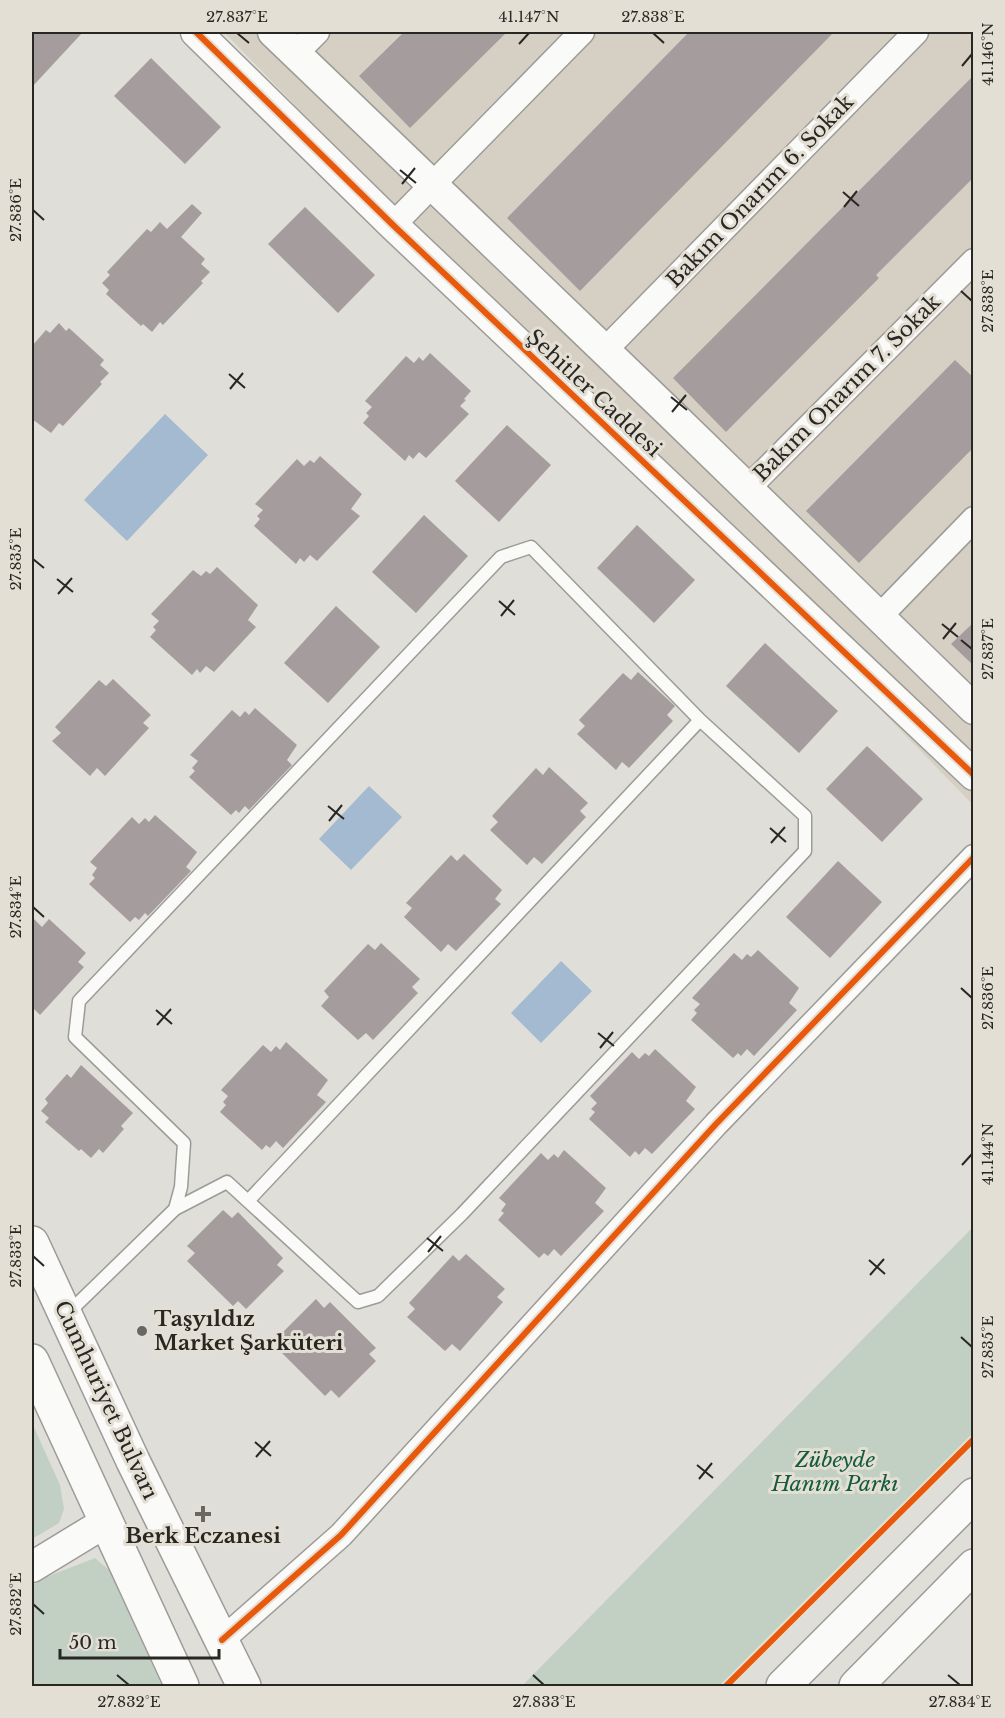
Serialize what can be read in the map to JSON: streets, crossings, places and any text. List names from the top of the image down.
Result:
{
  "streets": {
    "main road": ["Cumhuriyet Bulvarı"],
    "street": ["Bakım Onarım 6. Sokak", "Bakım Onarım 7. Sokak", "Şehitler Caddesi"]
  },
  "crossings": [
    ["Bakım Onarım 6. Sokak", "Şehitler Caddesi"],
    ["Bakım Onarım 7. Sokak", "Şehitler Caddesi"]
  ],
  "parks": ["Zübeyde Hanım Parkı"],
  "places": {
    "other": ["Taşyıldız Market Şarküteri"],
    "health": ["Berk Eczanesi"]
  },
  "scale_bar": "50 m",
  "coordinates": [
    "27.837°E",
    "41.147°N",
    "27.838°E",
    "41.146°N",
    "27.836°E",
    "27.835°E",
    "27.834°E",
    "41.144°N",
    "27.833°E",
    "27.832°E"
  ]
}
